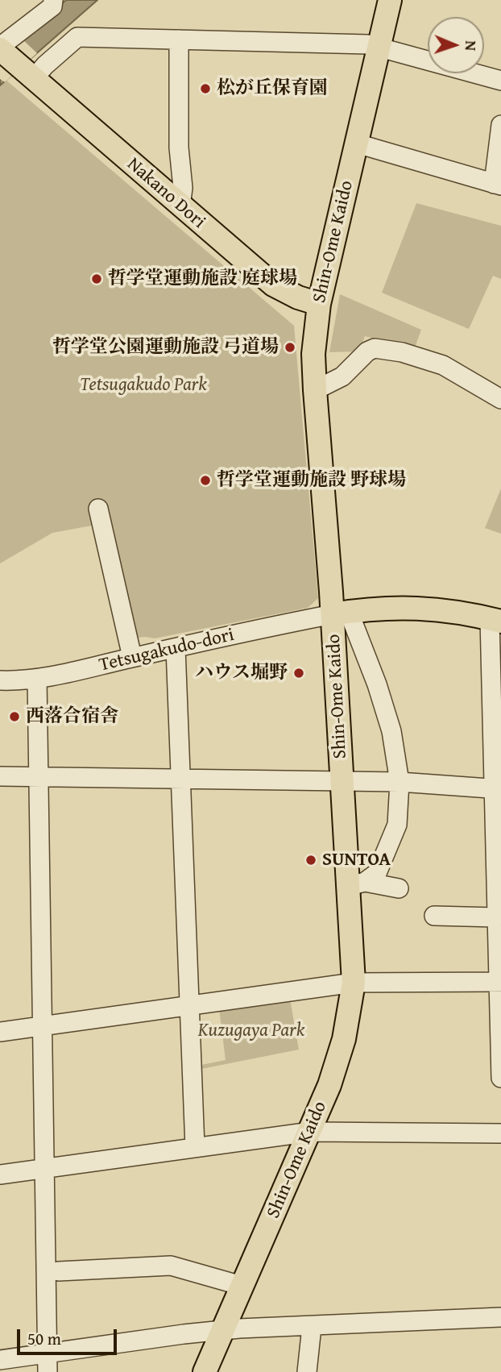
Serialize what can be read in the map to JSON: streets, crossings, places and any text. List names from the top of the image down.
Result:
{
  "streets": {
    "main road": ["Nakano Dori", "Shin-Ome Kaido"],
    "street": ["Tetsugakudo-dori"]
  },
  "crossings": [
    ["Nakano Dori", "Shin-Ome Kaido"],
    ["Shin-Ome Kaido", "Tetsugakudo-dori"]
  ],
  "parks": ["Tetsugakudo Park", "Kuzugaya Park"],
  "places": [
    "松が丘保育園",
    "哲学堂運動施設 庭球場",
    "哲学堂公園運動施設 弓道場",
    "哲学堂運動施設 野球場",
    "ハウス堀野",
    "西落合宿舎",
    "SUNTOA"
  ],
  "scale_bar": "50 m",
  "north": "right"
}
